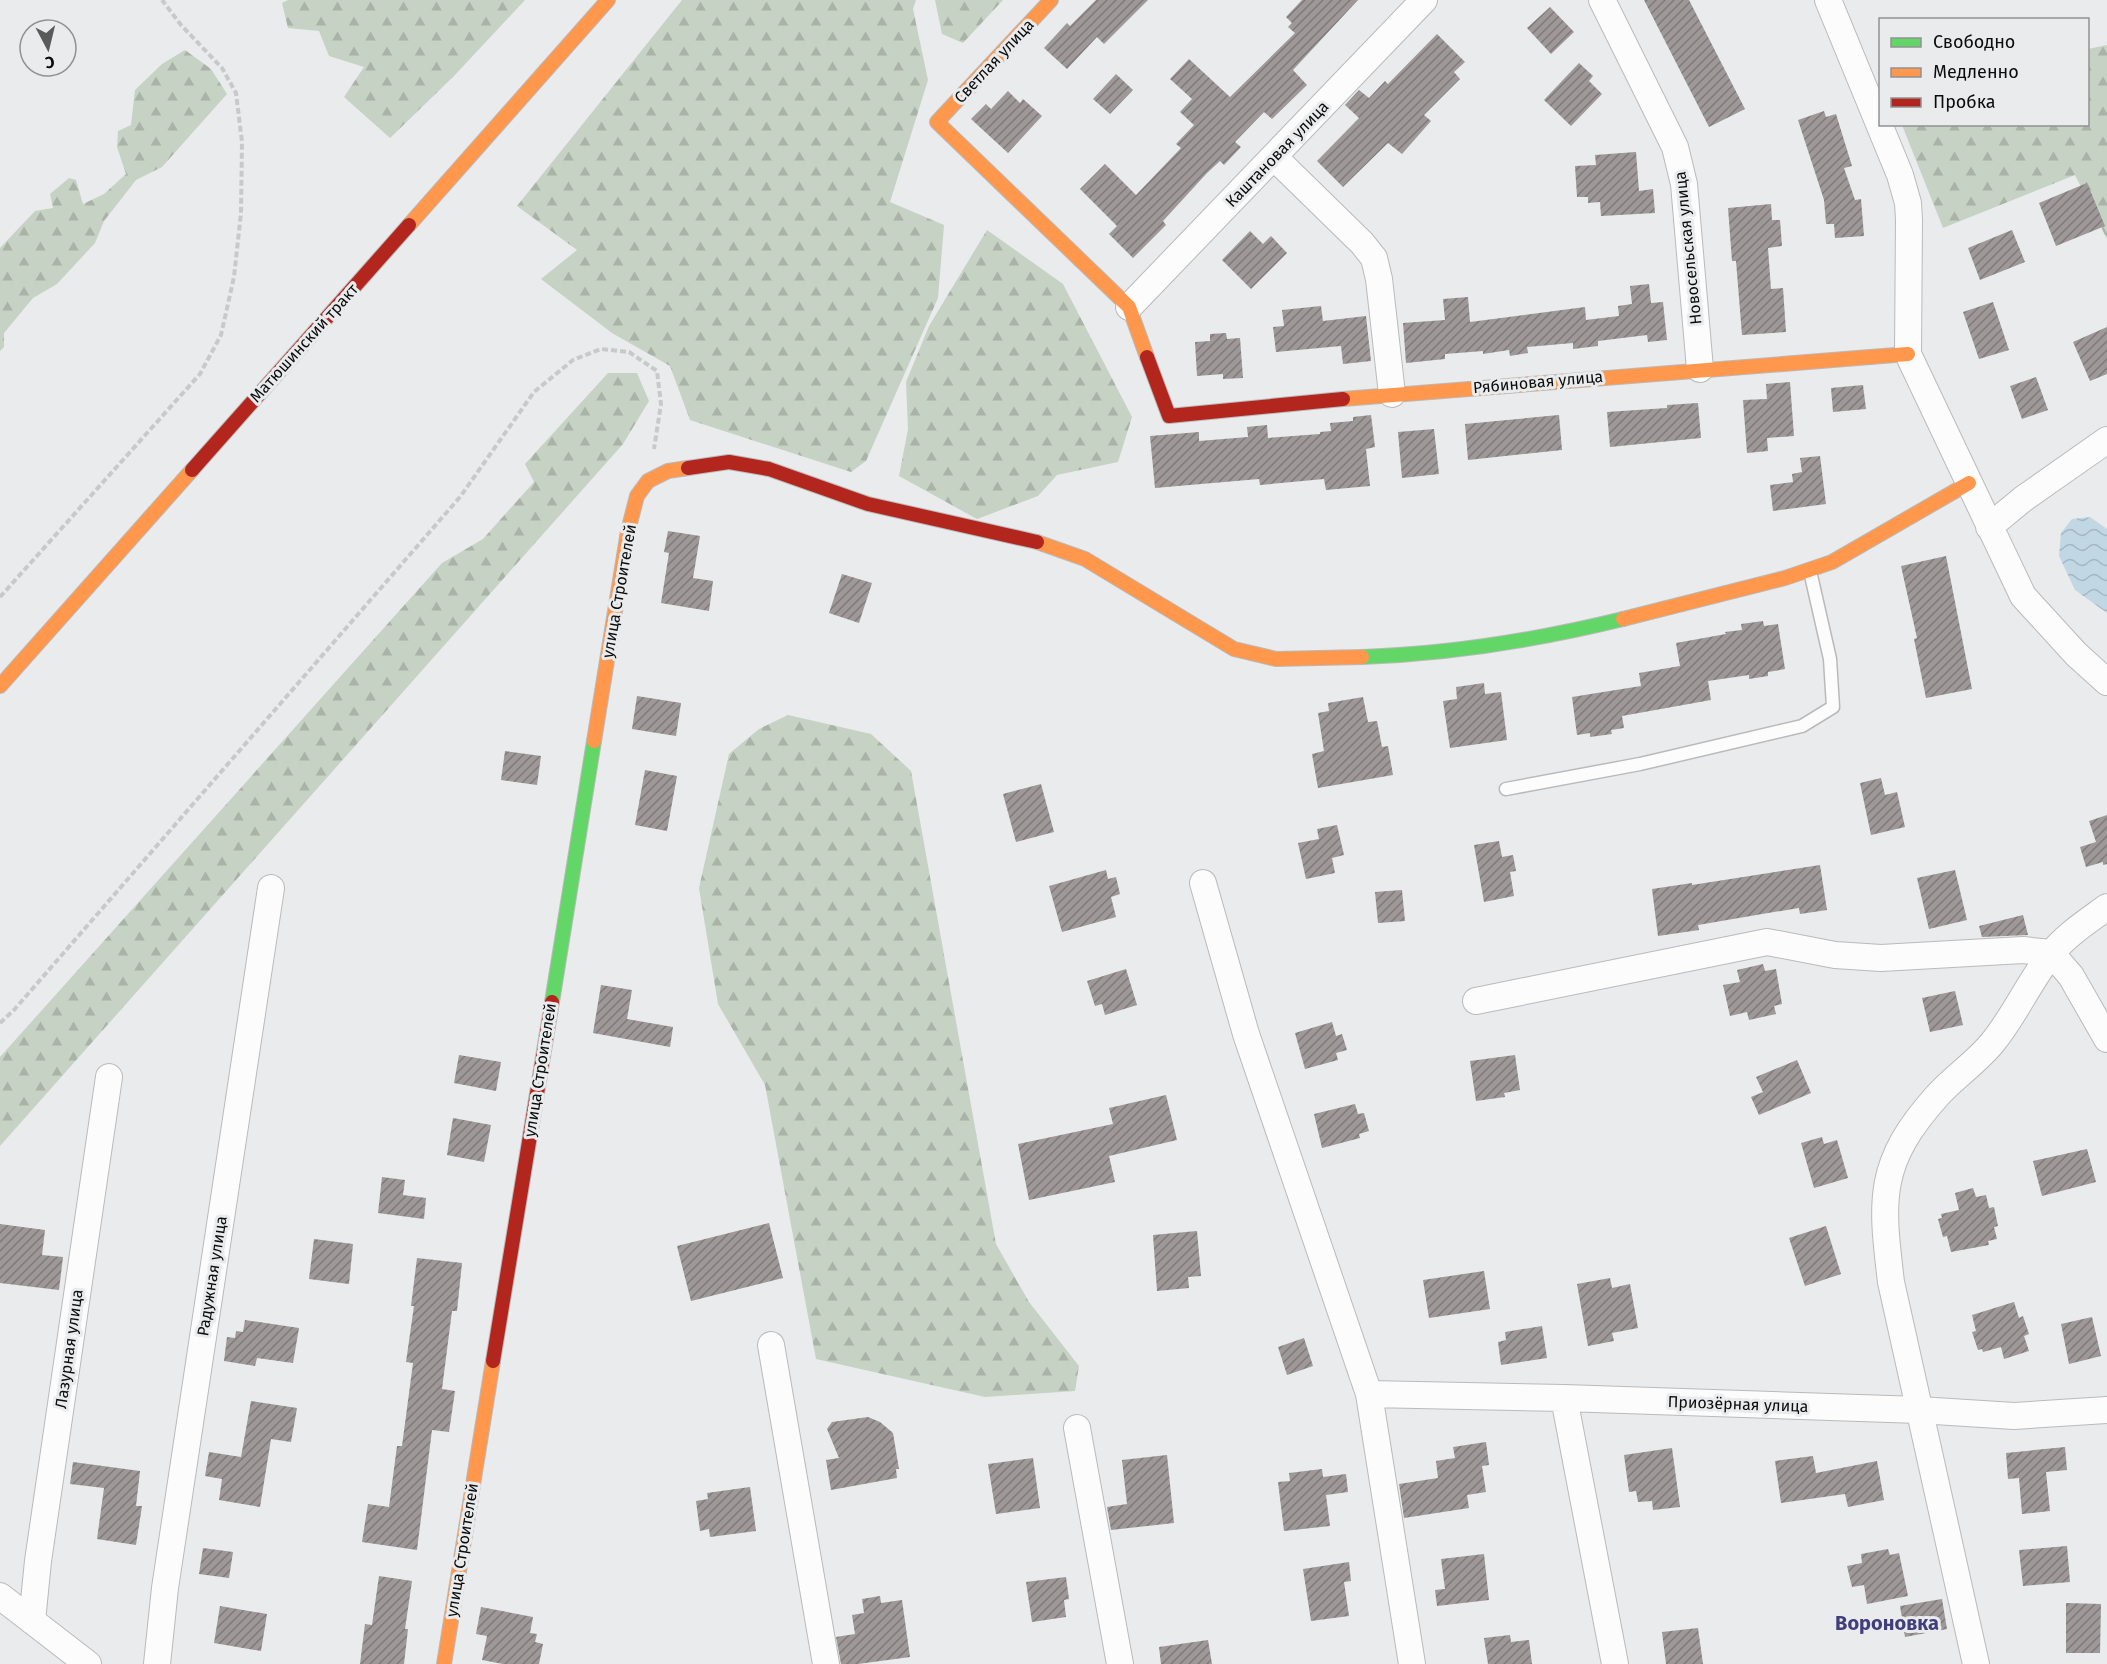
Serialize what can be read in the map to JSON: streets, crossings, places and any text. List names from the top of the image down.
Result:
{
  "streets": {
    "street": [
      "Светлая улица",
      "Каштановая улица",
      "Новосельская улица",
      "Матюшинский тракт",
      "Рябиновая улица",
      "улица Строителей",
      "Радужная улица",
      "Лазурная улица",
      "Приозёрная улица"
    ]
  },
  "crossings": [
    ["Светлая улица", "Каштановая улица"],
    ["Светлая улица", "Рябиновая улица"],
    ["Каштановая улица", "Рябиновая улица"],
    ["Новосельская улица", "Рябиновая улица"]
  ],
  "districts": ["Вороновка"],
  "legend": ["Свободно", "Медленно", "Пробка"],
  "north": "bottom"
}
